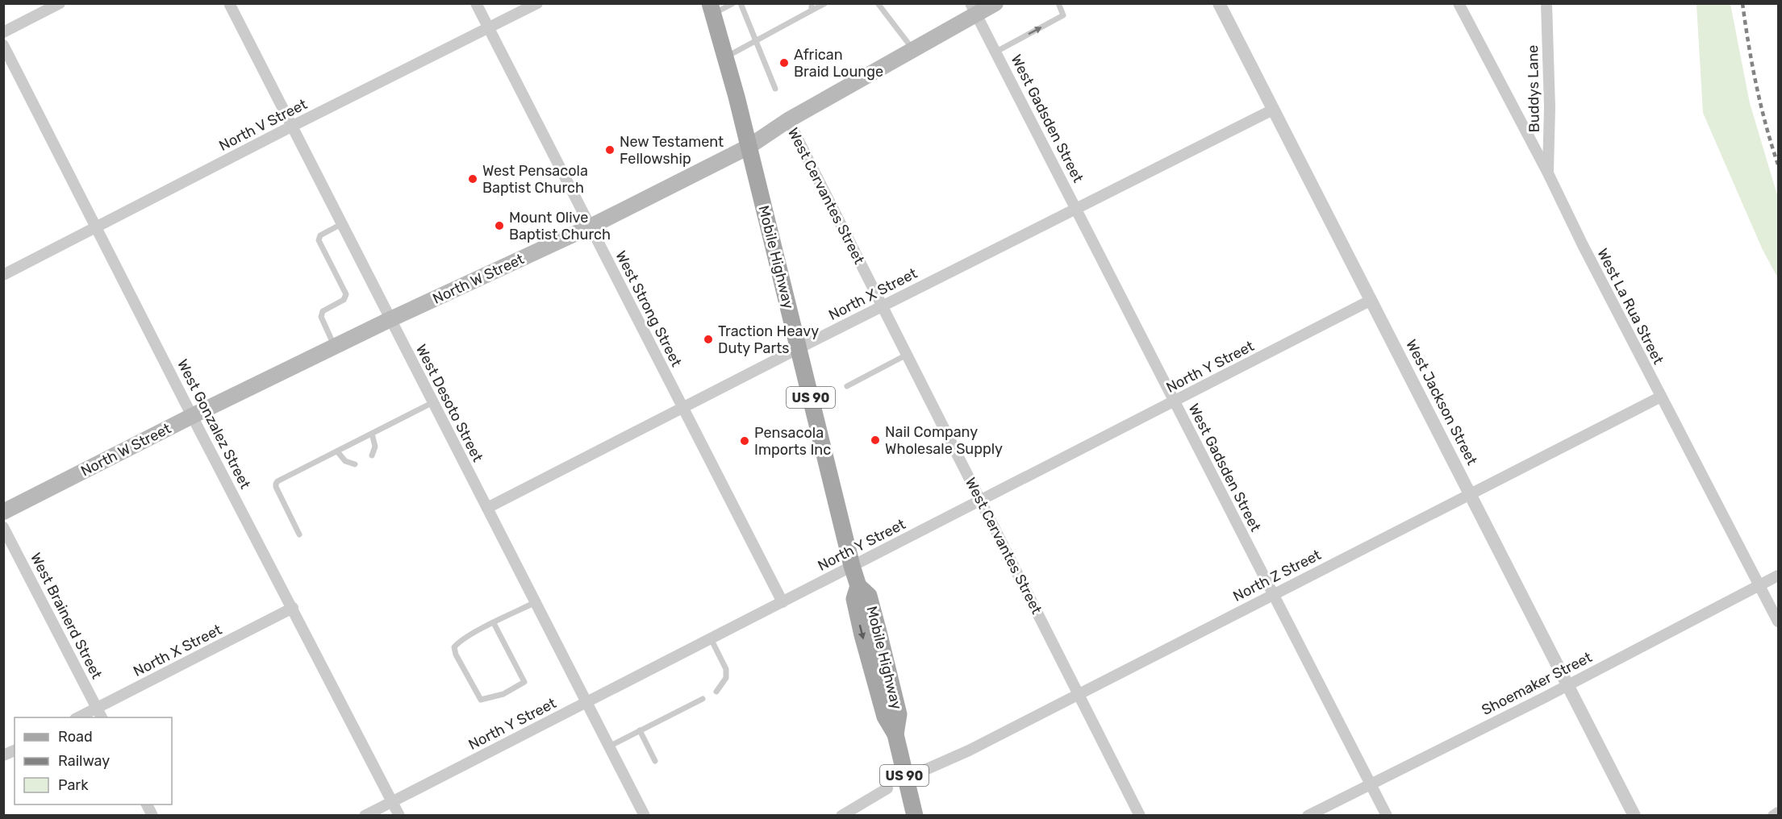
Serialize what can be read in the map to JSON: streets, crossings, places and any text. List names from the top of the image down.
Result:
{
  "streets": {
    "main road": ["Mobile Highway", "North W Street", "US 90"],
    "street": [
      "Buddys Lane",
      "West Gadsden Street",
      "North V Street",
      "West Cervantes Street",
      "North X Street",
      "West La Rua Street",
      "West Strong Street",
      "North Y Street",
      "West Jackson Street",
      "West Desoto Street",
      "West Gonzalez Street",
      "North Z Street",
      "West Brainerd Street",
      "Shoemaker Street"
    ]
  },
  "crossings": [
    ["Buddys Lane", "West La Rua Street"],
    ["West Gadsden Street", "North W Street"],
    ["West Gadsden Street", "North X Street"],
    ["West Gadsden Street", "North Y Street"],
    ["West Gadsden Street", "North Z Street"],
    ["West Gadsden Street", "Shoemaker Street"],
    ["North V Street", "West Strong Street"],
    ["North V Street", "West Desoto Street"],
    ["North V Street", "West Gonzalez Street"],
    ["West Cervantes Street", "North W Street"],
    ["West Cervantes Street", "North X Street"],
    ["West Cervantes Street", "North Y Street"],
    ["West Cervantes Street", "North Z Street"],
    ["Mobile Highway", "North W Street"],
    ["Mobile Highway", "North X Street"],
    ["Mobile Highway", "North Y Street"],
    ["Mobile Highway", "North Z Street"],
    ["North W Street", "West Strong Street"],
    ["North W Street", "West Desoto Street"],
    ["North W Street", "West Gonzalez Street"],
    ["North X Street", "West Strong Street"],
    ["North X Street", "West Jackson Street"],
    ["North X Street", "West Desoto Street"],
    ["North X Street", "West Gonzalez Street"],
    ["North X Street", "West Brainerd Street"],
    ["West La Rua Street", "North Z Street"],
    ["West La Rua Street", "Shoemaker Street"],
    ["West Strong Street", "North Y Street"],
    ["North Y Street", "West Jackson Street"],
    ["North Y Street", "West Desoto Street"],
    ["North Y Street", "West Gonzalez Street"],
    ["West Jackson Street", "North Z Street"],
    ["West Jackson Street", "Shoemaker Street"]
  ],
  "places": [
    "African Braid Lounge",
    "New Testament Fellowship",
    "West Pensacola Baptist Church",
    "Mount Olive Baptist Church",
    "Traction Heavy Duty Parts",
    "Nail Company Wholesale Supply",
    "Pensacola Imports Inc"
  ],
  "legend": ["Road", "Railway", "Park"]
}
